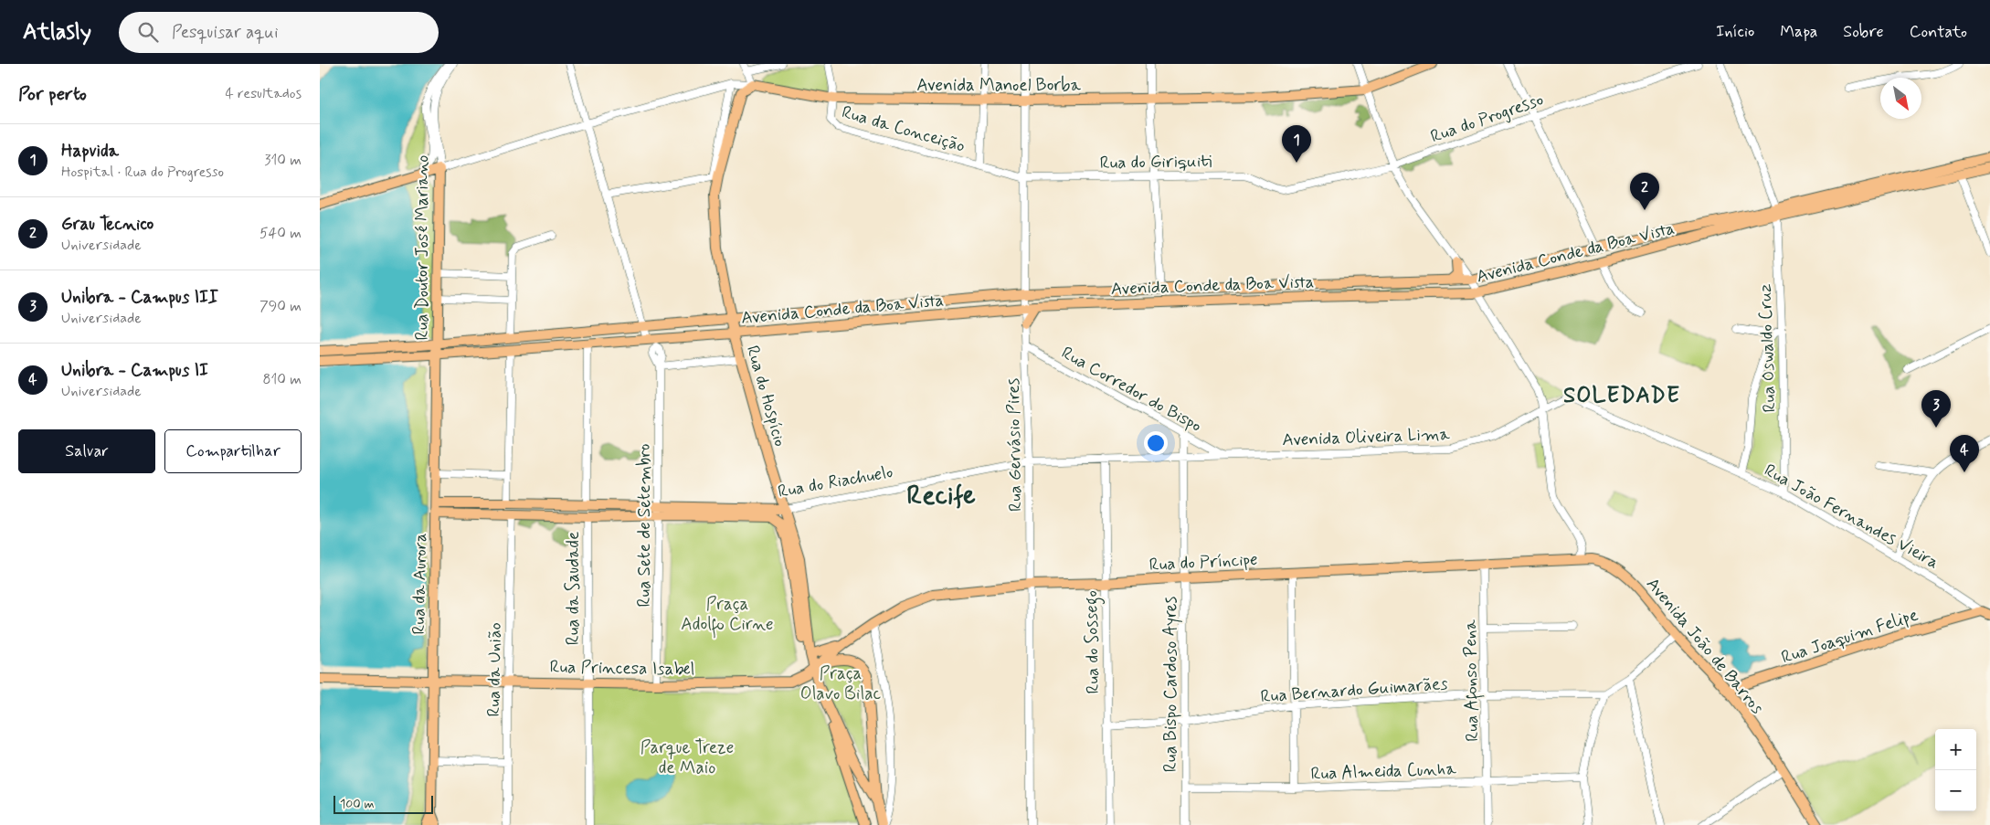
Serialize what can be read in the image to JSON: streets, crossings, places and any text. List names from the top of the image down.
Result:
{
  "streets": {
    "main road": [
      "Avenida Manoel Borba",
      "Rua Doutor José Mariano",
      "Avenida Conde da Boa Vista",
      "Rua do Hospício",
      "Rua do Riachuelo",
      "Rua do Príncipe",
      "Rua da Aurora",
      "Rua Joaquim Felipe",
      "Avenida João de Barros",
      "Rua Princesa Isabel"
    ],
    "street": [
      "Rua do Progresso",
      "Rua da Conceição",
      "Rua do Giriquiti",
      "Rua Oswaldo Cruz",
      "Rua Corredor do Bispo",
      "Avenida Oliveira Lima",
      "Rua Gervásio Pires",
      "Rua João Fernandes Vieira",
      "Rua Sete de Setembro",
      "Rua da Saudade",
      "Rua do Sossego",
      "Rua da União",
      "Rua Afonso Pena",
      "Rua Bispo Cardoso Ayres",
      "Rua Bernardo Guimarães",
      "Rua Almeida Cunha"
    ]
  },
  "crossings": [
    ["Avenida Manoel Borba", "Rua da Conceição"],
    ["Avenida Manoel Borba", "Rua do Hospício"],
    ["Avenida Manoel Borba", "Rua Gervásio Pires"],
    ["Rua do Progresso", "Rua do Giriquiti"],
    ["Rua da Conceição", "Rua do Giriquiti"],
    ["Rua da Conceição", "Rua Gervásio Pires"],
    ["Rua do Giriquiti", "Rua Gervásio Pires"],
    ["Rua Doutor José Mariano", "Avenida Conde da Boa Vista"],
    ["Rua Doutor José Mariano", "Rua da Aurora"],
    ["Avenida Conde da Boa Vista", "Rua Oswaldo Cruz"],
    ["Avenida Conde da Boa Vista", "Rua do Hospício"],
    ["Avenida Conde da Boa Vista", "Rua Gervásio Pires"],
    ["Avenida Conde da Boa Vista", "Rua da Aurora"],
    ["Rua Oswaldo Cruz", "Rua João Fernandes Vieira"],
    ["Rua Corredor do Bispo", "Avenida Oliveira Lima"],
    ["Rua Corredor do Bispo", "Rua Gervásio Pires"],
    ["Rua Corredor do Bispo", "Rua Bispo Cardoso Ayres"],
    ["Rua do Hospício", "Rua do Riachuelo"],
    ["Rua do Hospício", "Rua Sete de Setembro"],
    ["Avenida Oliveira Lima", "Rua do Riachuelo"],
    ["Avenida Oliveira Lima", "Rua João Fernandes Vieira"],
    ["Avenida Oliveira Lima", "Rua Bispo Cardoso Ayres"],
    ["Rua Gervásio Pires", "Rua do Riachuelo"],
    ["Rua Gervásio Pires", "Rua do Príncipe"],
    ["Rua do Riachuelo", "Rua Sete de Setembro"],
    ["Rua do Riachuelo", "Rua da Aurora"],
    ["Rua do Riachuelo", "Rua da Saudade"],
    ["Rua do Riachuelo", "Rua do Sossego"],
    ["Rua do Riachuelo", "Rua da União"],
    ["Rua do Riachuelo", "Rua Bispo Cardoso Ayres"],
    ["Rua João Fernandes Vieira", "Rua Joaquim Felipe"],
    ["Rua Sete de Setembro", "Rua Princesa Isabel"],
    ["Rua do Príncipe", "Rua do Sossego"],
    ["Rua do Príncipe", "Avenida João de Barros"],
    ["Rua do Príncipe", "Rua Afonso Pena"],
    ["Rua do Príncipe", "Rua Bispo Cardoso Ayres"],
    ["Rua da Aurora", "Rua Princesa Isabel"],
    ["Rua da Saudade", "Rua Princesa Isabel"],
    ["Rua Joaquim Felipe", "Avenida João de Barros"],
    ["Rua do Sossego", "Rua Bernardo Guimarães"],
    ["Rua Princesa Isabel", "Rua da União"],
    ["Rua Afonso Pena", "Rua Bernardo Guimarães"],
    ["Rua Afonso Pena", "Rua Almeida Cunha"],
    ["Rua Bispo Cardoso Ayres", "Rua Bernardo Guimarães"],
    ["Rua Bispo Cardoso Ayres", "Rua Almeida Cunha"]
  ],
  "districts": ["SOLEDADE", "Recife"],
  "parks": ["Praça Adolfo Cirne", "Praça Olavo Bilac", "Parque Treze de Maio"],
  "scale_bar": "100 m",
  "north": "bottom right",
  "page": {
    "header": "Atlasly",
    "search": "Pesquisar aqui",
    "nav": [
      "Início",
      "Mapa",
      "Sobre",
      "Contato"
    ],
    "heading": ["Por perto", "4 resultados"],
    "list": [
      {
        "mark": "1",
        "name": "Hapvida",
        "note": "Hospital · Rua do Progresso",
        "value": "310 m"
      },
      {
        "mark": "2",
        "name": "Grau Tecnico",
        "note": "Universidade",
        "value": "540 m"
      },
      {
        "mark": "3",
        "name": "Unibra - Campus III",
        "note": "Universidade",
        "value": "790 m"
      },
      {
        "mark": "4",
        "name": "Unibra - Campus II",
        "note": "Universidade",
        "value": "810 m"
      }
    ],
    "pins": [
      "1",
      "2",
      "3",
      "4"
    ],
    "buttons": ["Salvar", "Compartilhar"],
    "map_buttons": ["+", "−"],
    "scale": "100 m"
  }
}
